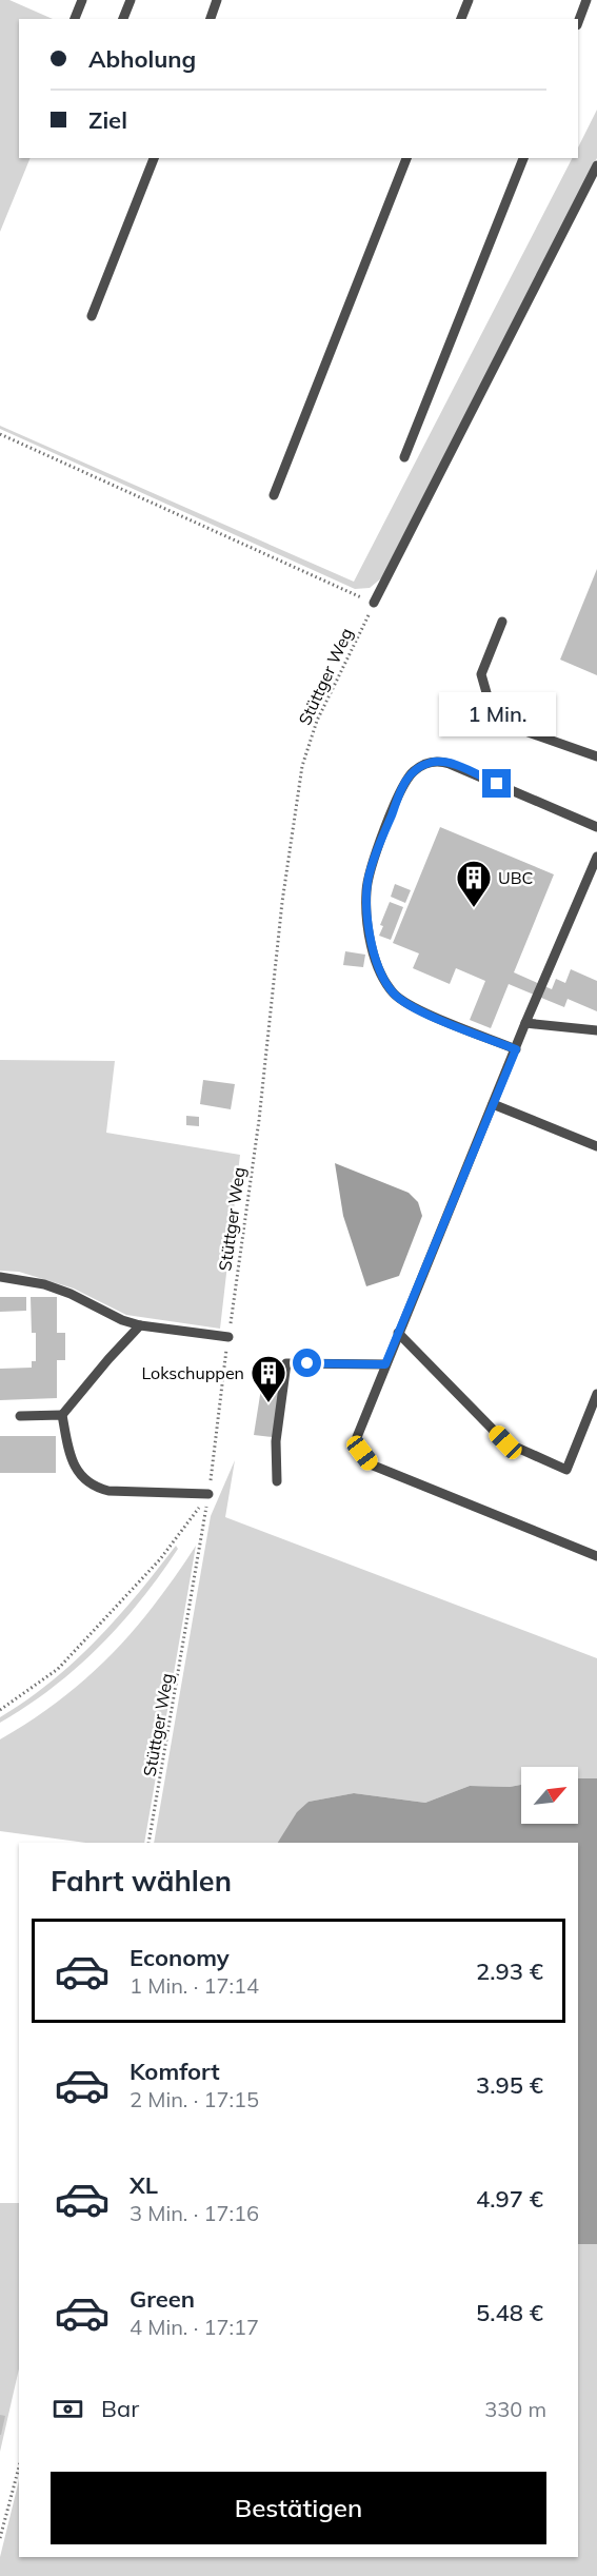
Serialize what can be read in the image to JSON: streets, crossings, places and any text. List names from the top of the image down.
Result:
{
  "streets": {
    "path": ["Stüttger Weg"]
  },
  "places": {
    "building": ["UBC", "Lokschuppen"]
  },
  "north": "top right",
  "page": {
    "banner": ["Abholung", "Ziel"],
    "bubble": "1 Min.",
    "heading": "Fahrt wählen",
    "list": [
      {
        "name": "Economy",
        "note": "1 Min. · 17:14",
        "value": "2.93 €"
      },
      {
        "name": "Komfort",
        "note": "2 Min. · 17:15",
        "value": "3.95 €"
      },
      {
        "name": "XL",
        "note": "3 Min. · 17:16",
        "value": "4.97 €"
      },
      {
        "name": "Green",
        "note": "4 Min. · 17:17",
        "value": "5.48 €"
      }
    ],
    "pay": ["Bar", "330 m"],
    "buttons": "Bestätigen"
  }
}
